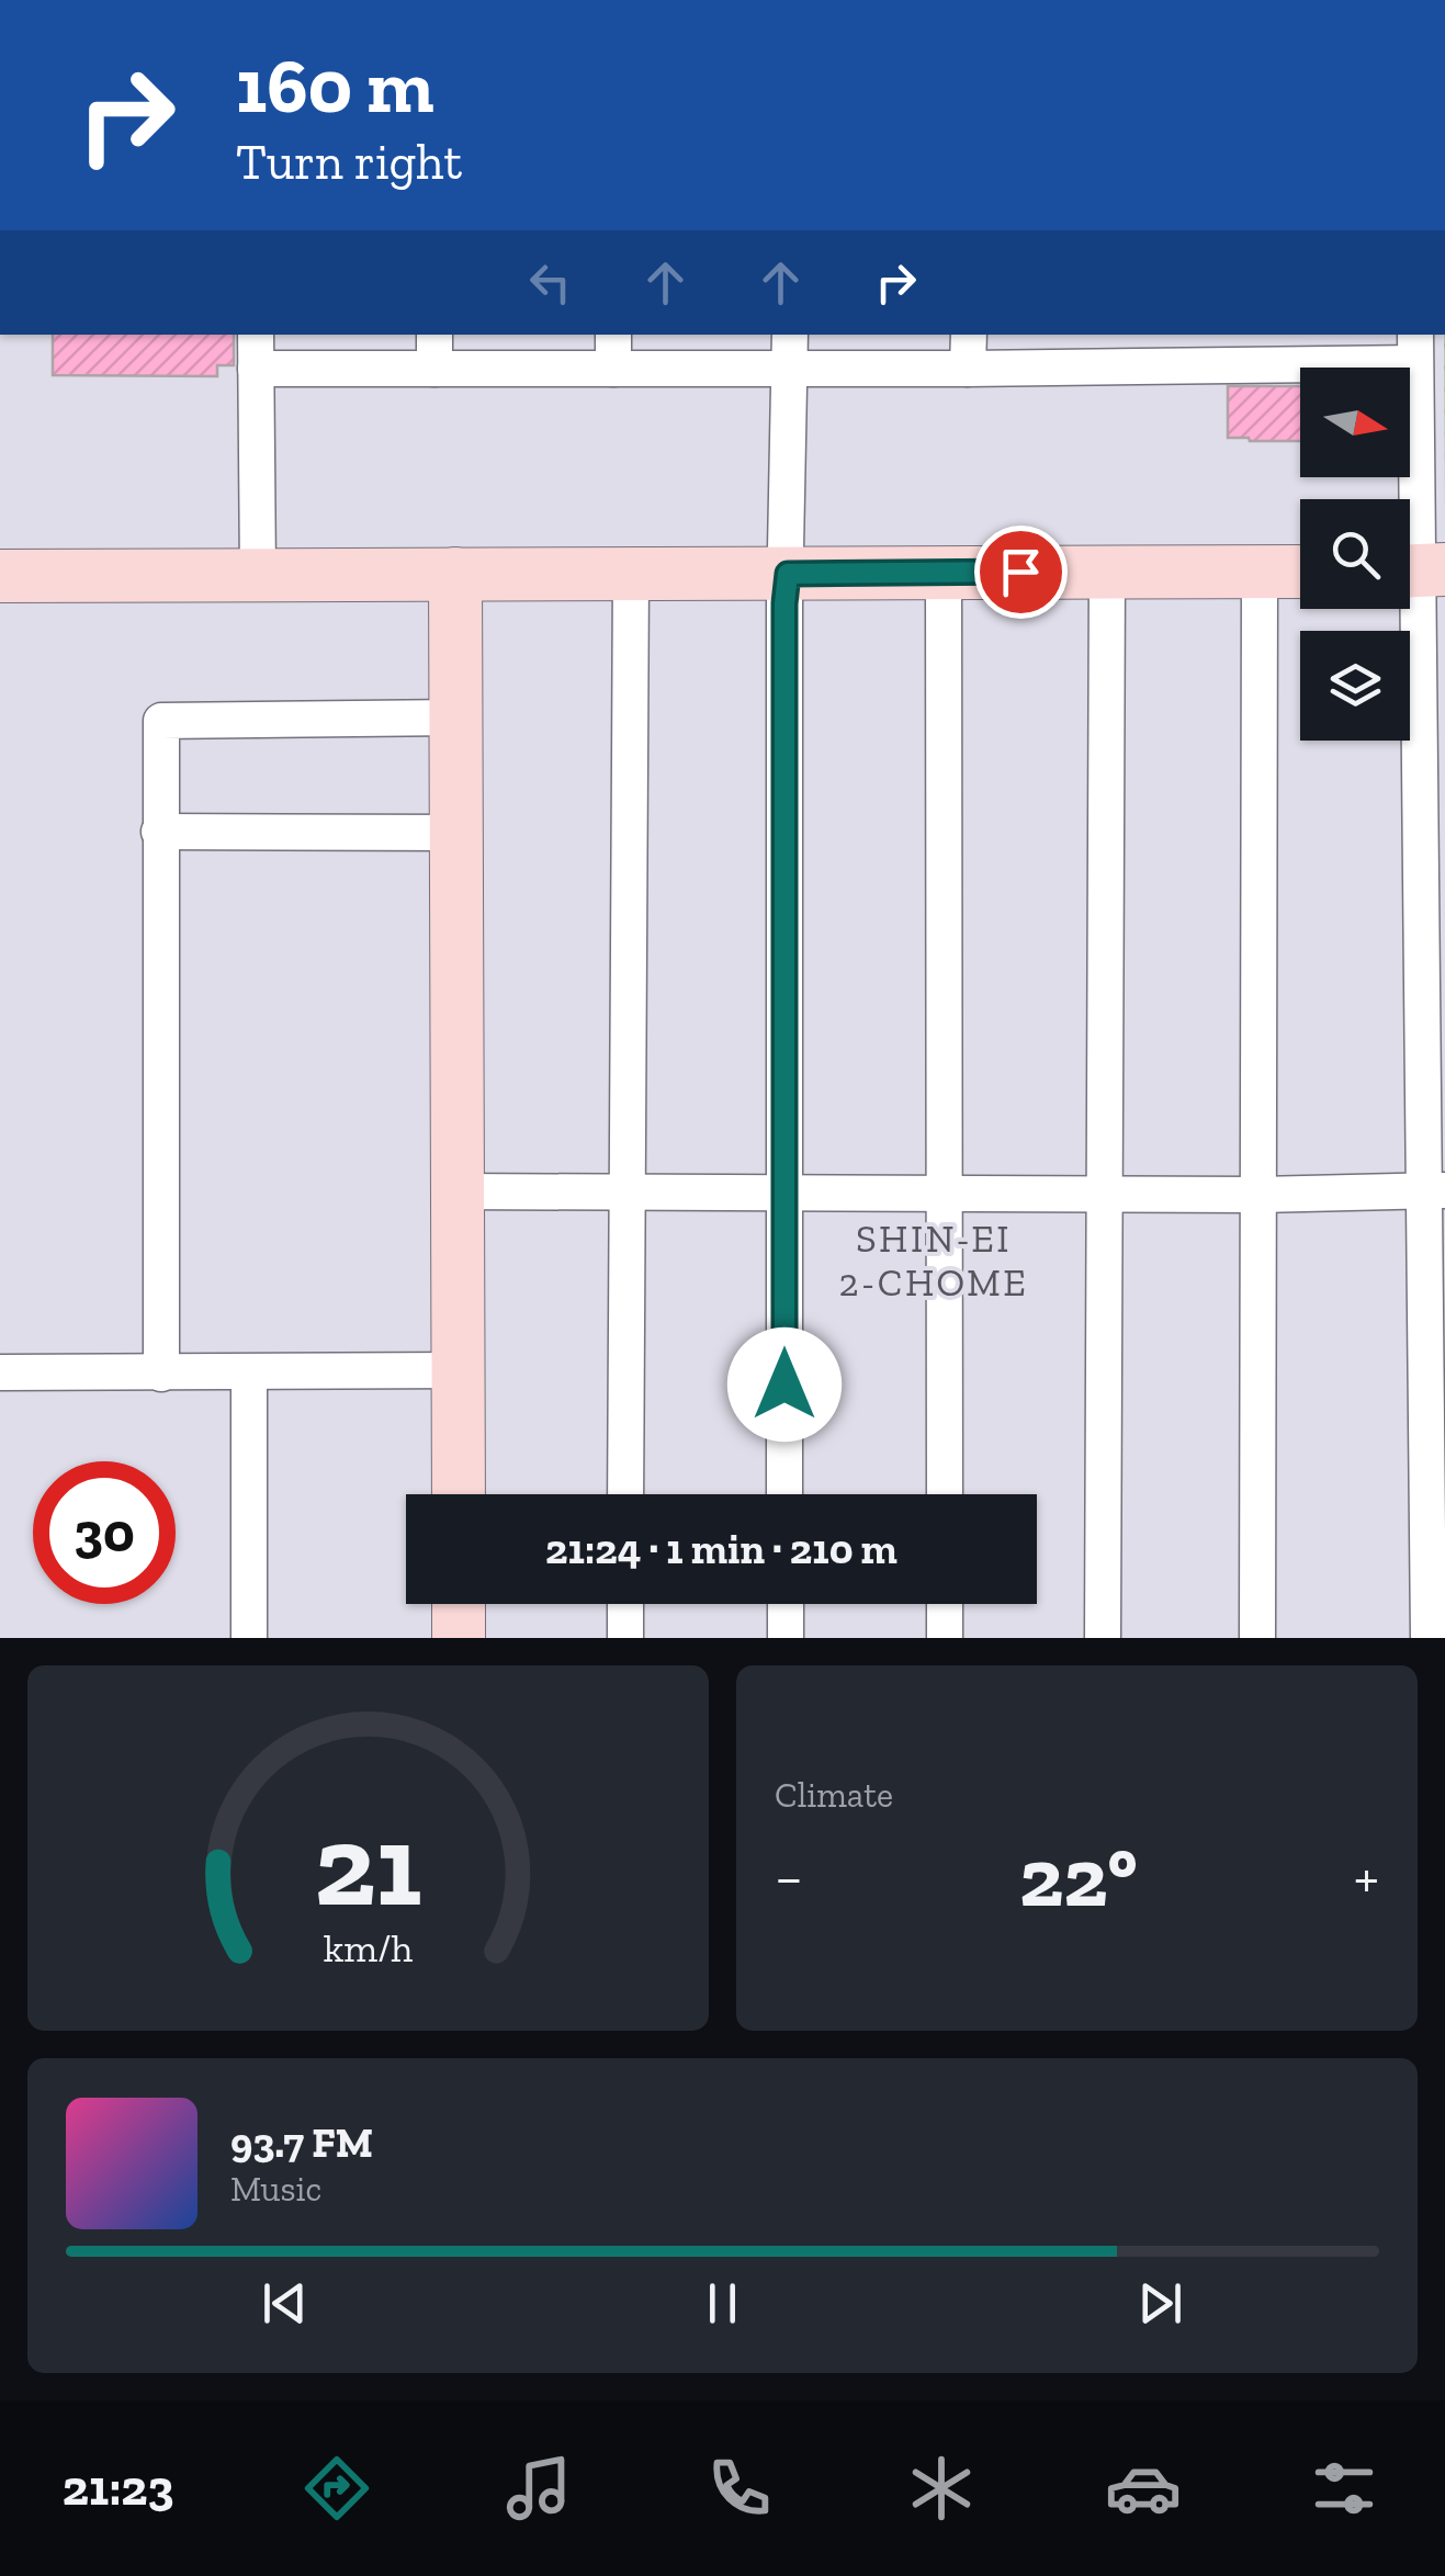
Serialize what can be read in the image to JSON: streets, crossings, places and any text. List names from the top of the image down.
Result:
{
  "districts": ["SHIN-EI 2-CHOME"],
  "north": "right",
  "page": {
    "turn": ["160 m", "Turn right"],
    "limit": "30",
    "trip": "21:24 · 1 min · 210 m",
    "tile": "Climate",
    "heat": ["−", "22°", "+"],
    "song": ["93.7 FM", "Music"],
    "tabs": "21:23",
    "gauge": ["21", "km/h"]
  }
}
